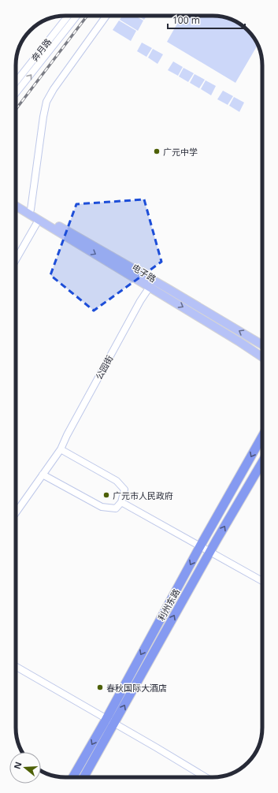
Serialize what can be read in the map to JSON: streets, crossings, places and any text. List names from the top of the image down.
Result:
{
  "streets": {
    "highway": ["利州东路"],
    "main road": ["电子路"],
    "street": ["奔月路", "公园街"]
  },
  "crossings": [
    ["电子路", "公园街"]
  ],
  "places": ["广元中学", "广元市人民政府", "春秋国际大酒店"],
  "scale_bar": "100 m",
  "north": "left"
}
